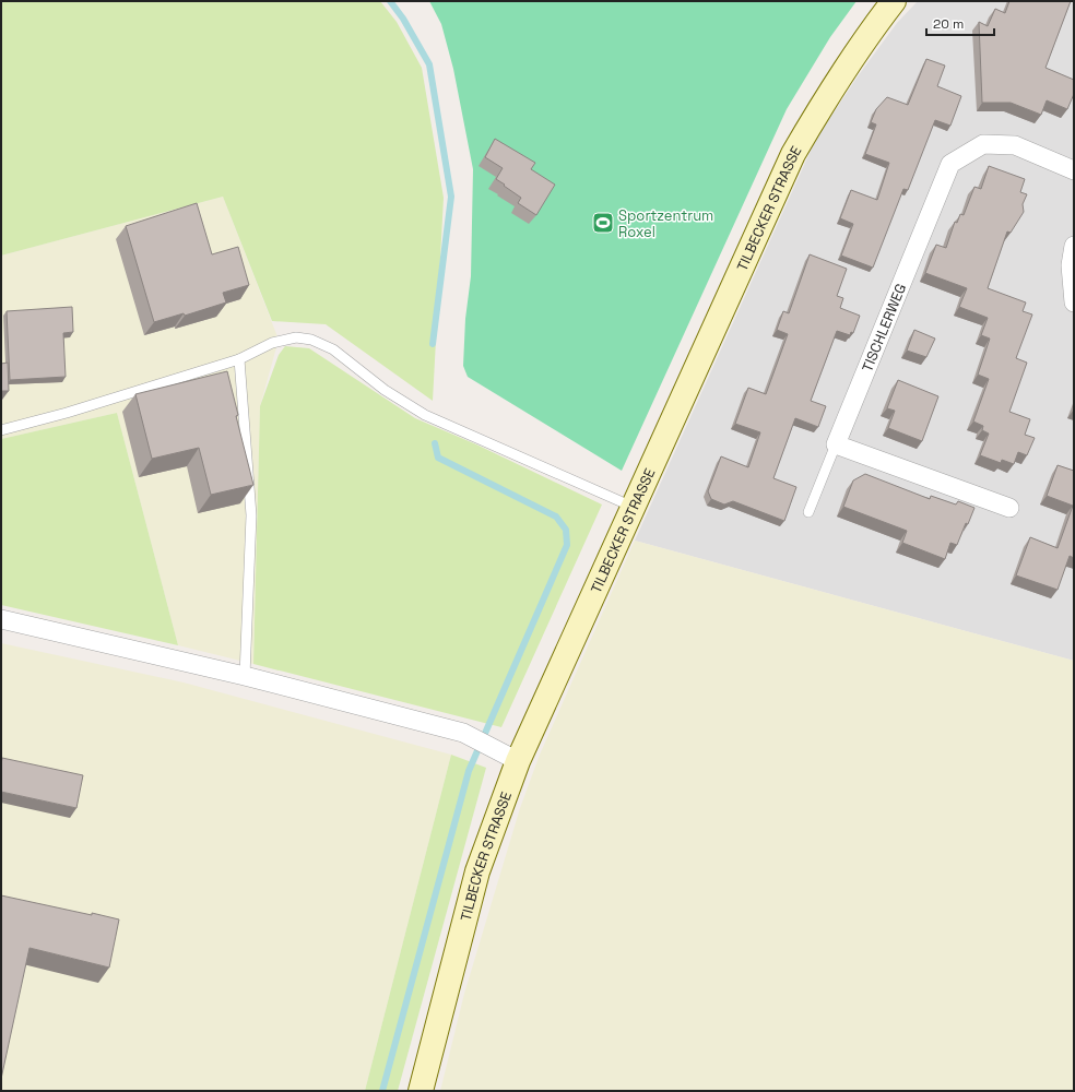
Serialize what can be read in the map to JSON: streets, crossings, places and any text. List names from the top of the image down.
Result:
{
  "streets": {
    "main road": ["TILBECKER STRASSE"],
    "street": ["TISCHLERWEG"]
  },
  "places": {
    "sports": ["Sportzentrum Roxel"]
  },
  "scale_bar": "20 m"
}
